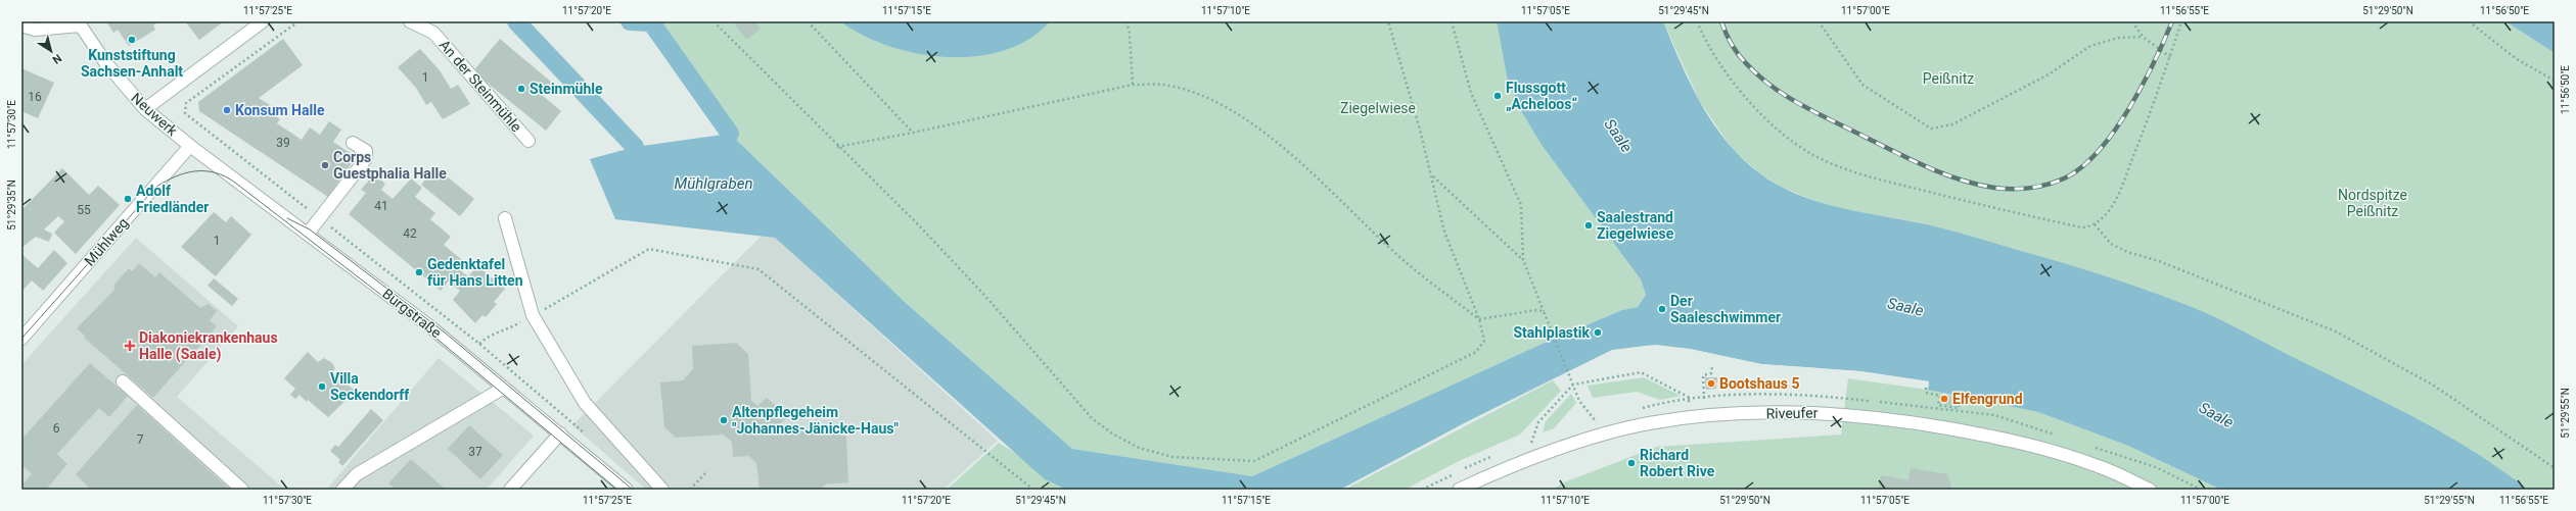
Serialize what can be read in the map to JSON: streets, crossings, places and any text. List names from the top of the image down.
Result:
{
  "streets": {
    "street": [
      "An der Steinmühle",
      "Neuwerk",
      "Mühlweg",
      "Burgstraße",
      "Riveufer"
    ]
  },
  "crossings": [
    ["Neuwerk", "Mühlweg"],
    ["Neuwerk", "Burgstraße"],
    ["Mühlweg", "Burgstraße"]
  ],
  "water": ["Saale", "Mühlgraben"],
  "parks": ["Peißnitz", "Ziegelwiese", "Nordspitze Peißnitz"],
  "places": {
    "other": [
      "Kunststiftung Sachsen-Anhalt",
      "Steinmühle",
      "Flussgott „Acheloos“",
      "Konsum Halle",
      "Corps Guestphalia Halle",
      "Adolf Friedländer",
      "Saalestrand Ziegelwiese",
      "Gedenktafel für Hans Litten",
      "Der Saaleschwimmer",
      "Stahlplastik",
      "Bootshaus 5",
      "Villa Seckendorff",
      "Elfengrund",
      "Altenpflegeheim \"Johannes-Jänicke-Haus\"",
      "Richard Robert Rive"
    ],
    "health": ["Diakoniekrankenhaus Halle (Saale)"]
  },
  "house_numbers": [
    "1",
    "16",
    "39",
    "41",
    "55",
    "42",
    "1",
    "6",
    "7",
    "37"
  ],
  "north": "bottom right",
  "coordinates": [
    "11°57'25\"E",
    "11°57'20\"E",
    "11°57'15\"E",
    "11°57'10\"E",
    "11°57'05\"E",
    "51°29'45\"N",
    "11°57'00\"E",
    "11°56'55\"E",
    "51°29'50\"N",
    "11°56'50\"E",
    "11°57'30\"E",
    "51°29'35\"N",
    "51°29'55\"N"
  ]
}
